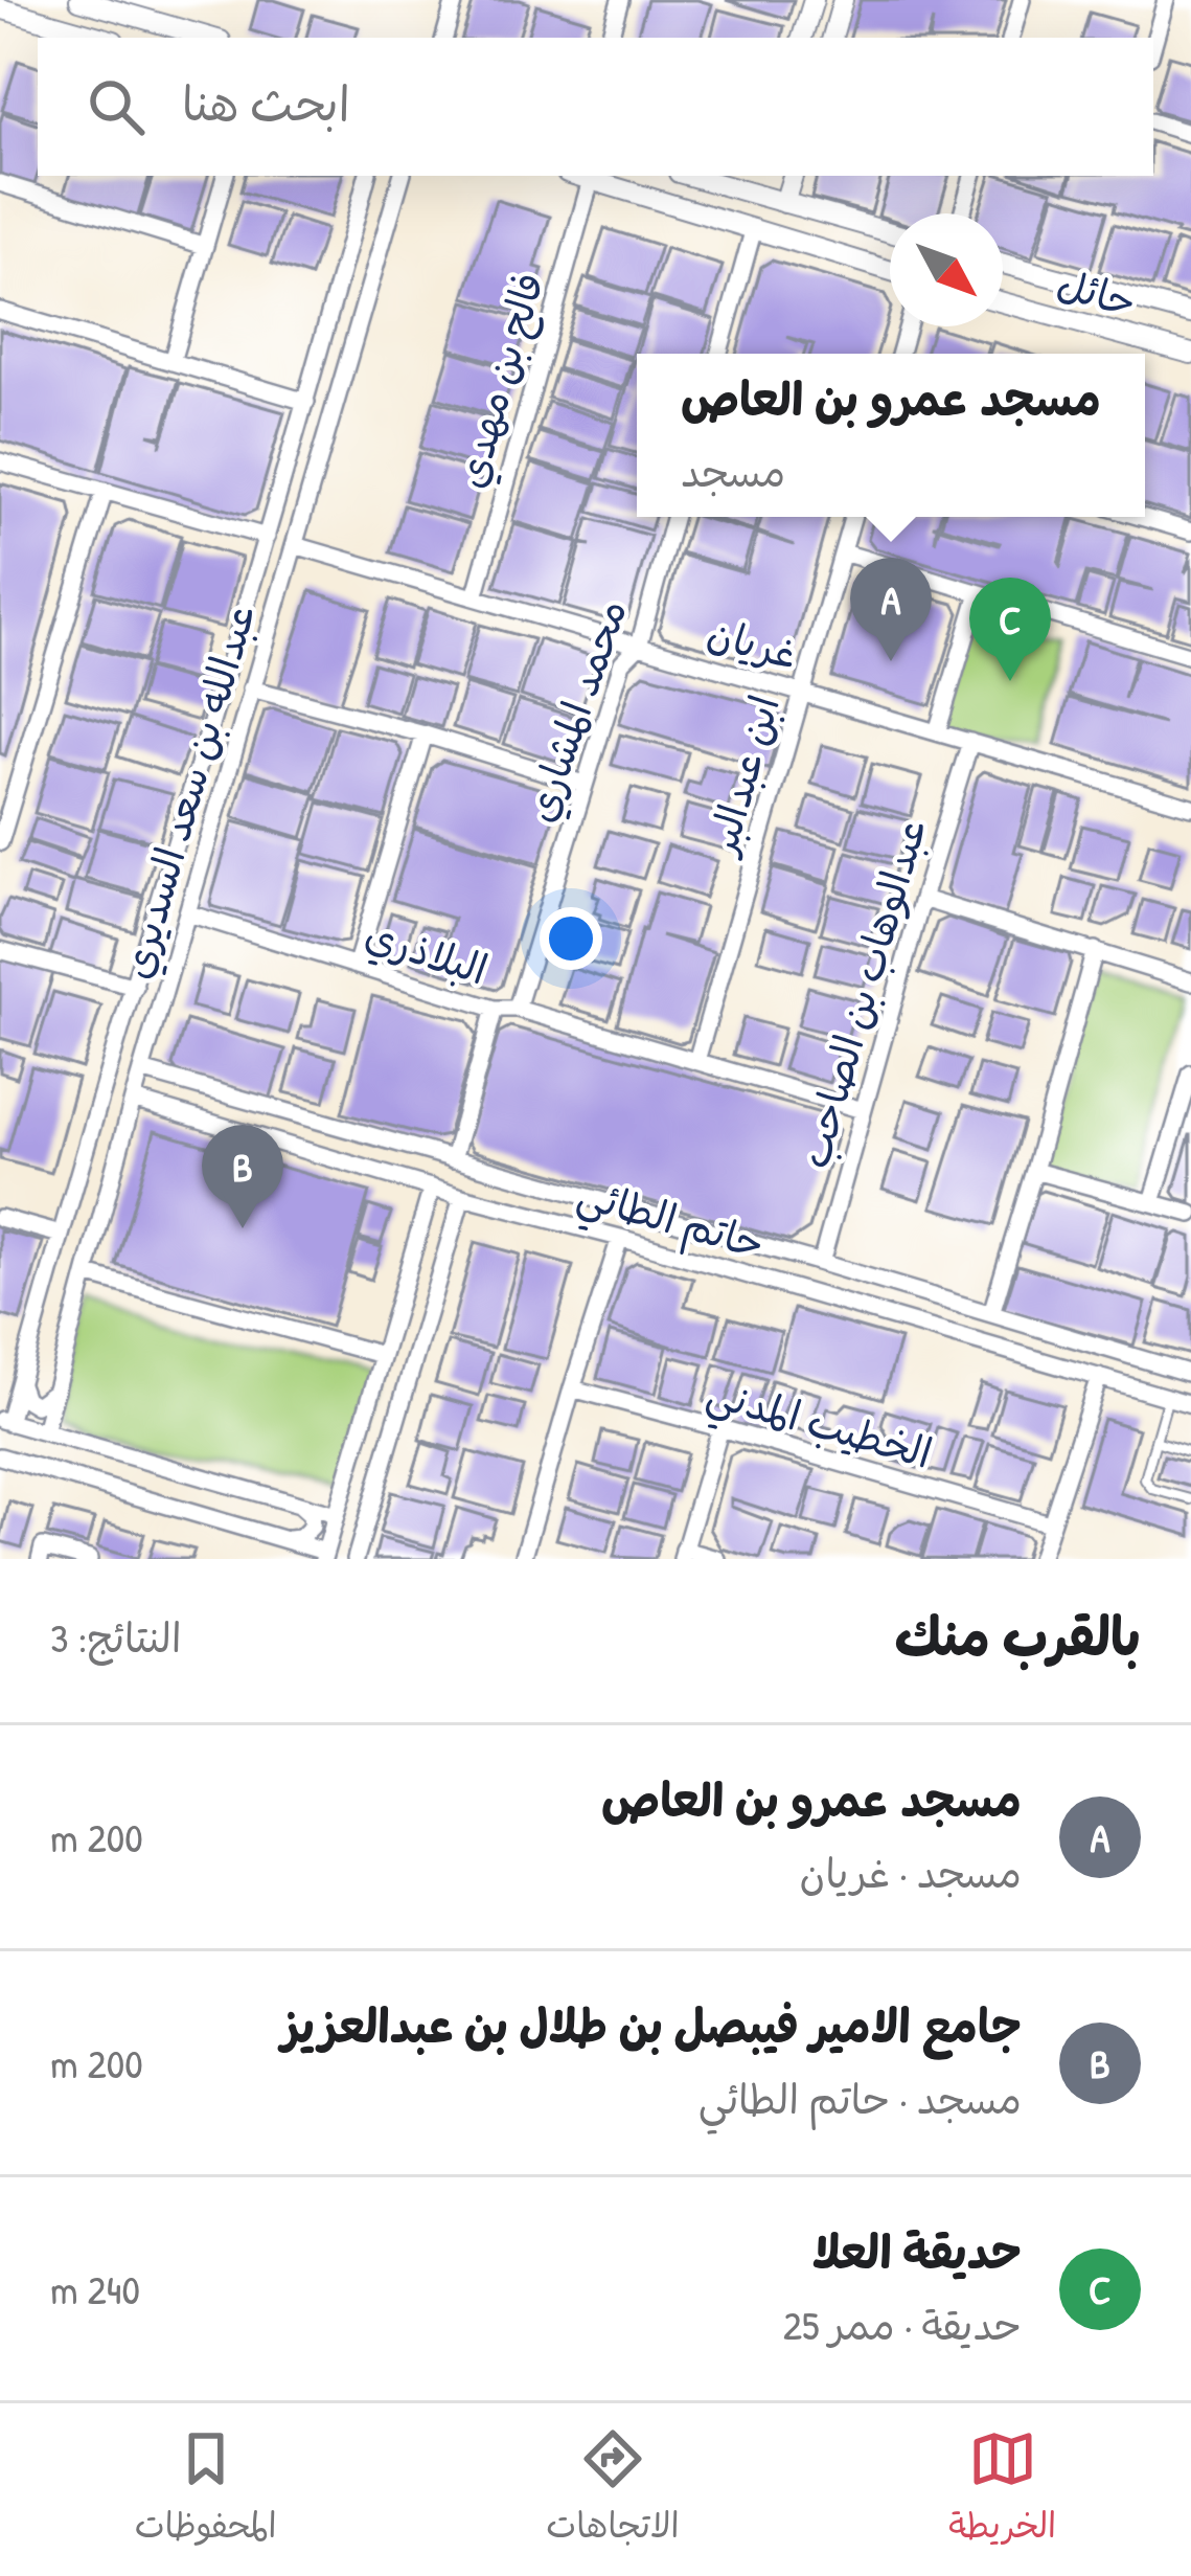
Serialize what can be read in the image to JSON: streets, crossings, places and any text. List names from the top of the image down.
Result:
{
  "streets": {
    "street": [
      "حائل",
      "فالح بن مهدي",
      "غريان",
      "محمد المشاري",
      "ابن عبدالبر",
      "عبدالله بن سعد السديري",
      "البلاذري",
      "عبدالوهاب بن الصاحب",
      "حاتم الطائي",
      "الخطيب المدني"
    ]
  },
  "crossings": [
    ["فالح بن مهدي", "غريان"],
    ["غريان", "محمد المشاري"],
    ["غريان", "ابن عبدالبر"],
    ["غريان", "عبدالله بن سعد السديري"],
    ["غريان", "عبدالوهاب بن الصاحب"],
    ["محمد المشاري", "البلاذري"],
    ["ابن عبدالبر", "البلاذري"],
    ["عبدالله بن سعد السديري", "البلاذري"],
    ["عبدالله بن سعد السديري", "حاتم الطائي"],
    ["البلاذري", "عبدالوهاب بن الصاحب"],
    ["عبدالوهاب بن الصاحب", "حاتم الطائي"]
  ],
  "north": "bottom right",
  "page": {
    "search": "ابحث هنا",
    "popup": ["مسجد عمرو بن العاص", "مسجد"],
    "pins": ["A", "C", "B"],
    "heading": ["بالقرب منك", "النتائج: 3"],
    "list": [
      {
        "mark": "A",
        "name": "مسجد عمرو بن العاص",
        "note": "مسجد · غريان",
        "value": "200 m"
      },
      {
        "mark": "B",
        "name": "جامع الامير فيبصل بن طلال بن عبدالعزيز",
        "note": "مسجد · حاتم الطائي",
        "value": "200 m"
      },
      {
        "mark": "C",
        "name": "حديقة العلا",
        "note": "حديقة · ممر 25",
        "value": "240 m"
      }
    ],
    "nav": ["الخريطة", "الاتجاهات", "المحفوظات"]
  }
}
